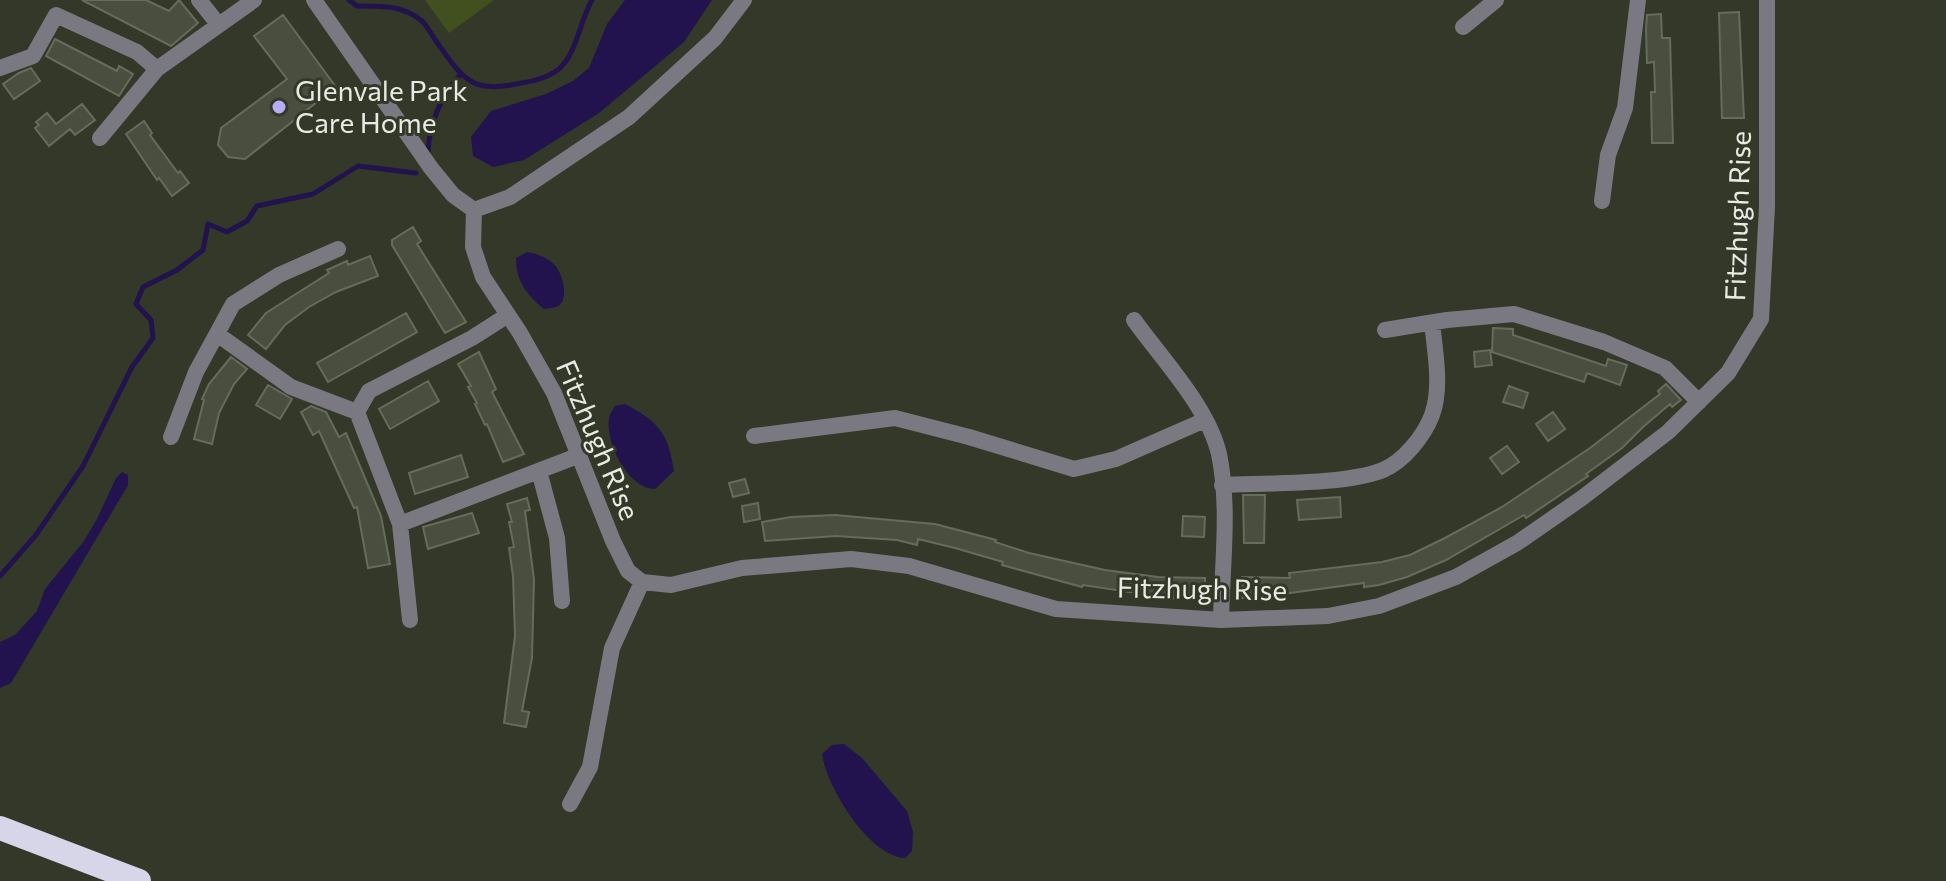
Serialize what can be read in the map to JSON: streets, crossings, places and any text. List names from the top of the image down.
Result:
{
  "streets": {
    "street": ["Fitzhugh Rise"]
  },
  "places": ["Glenvale Park Care Home"]
}
